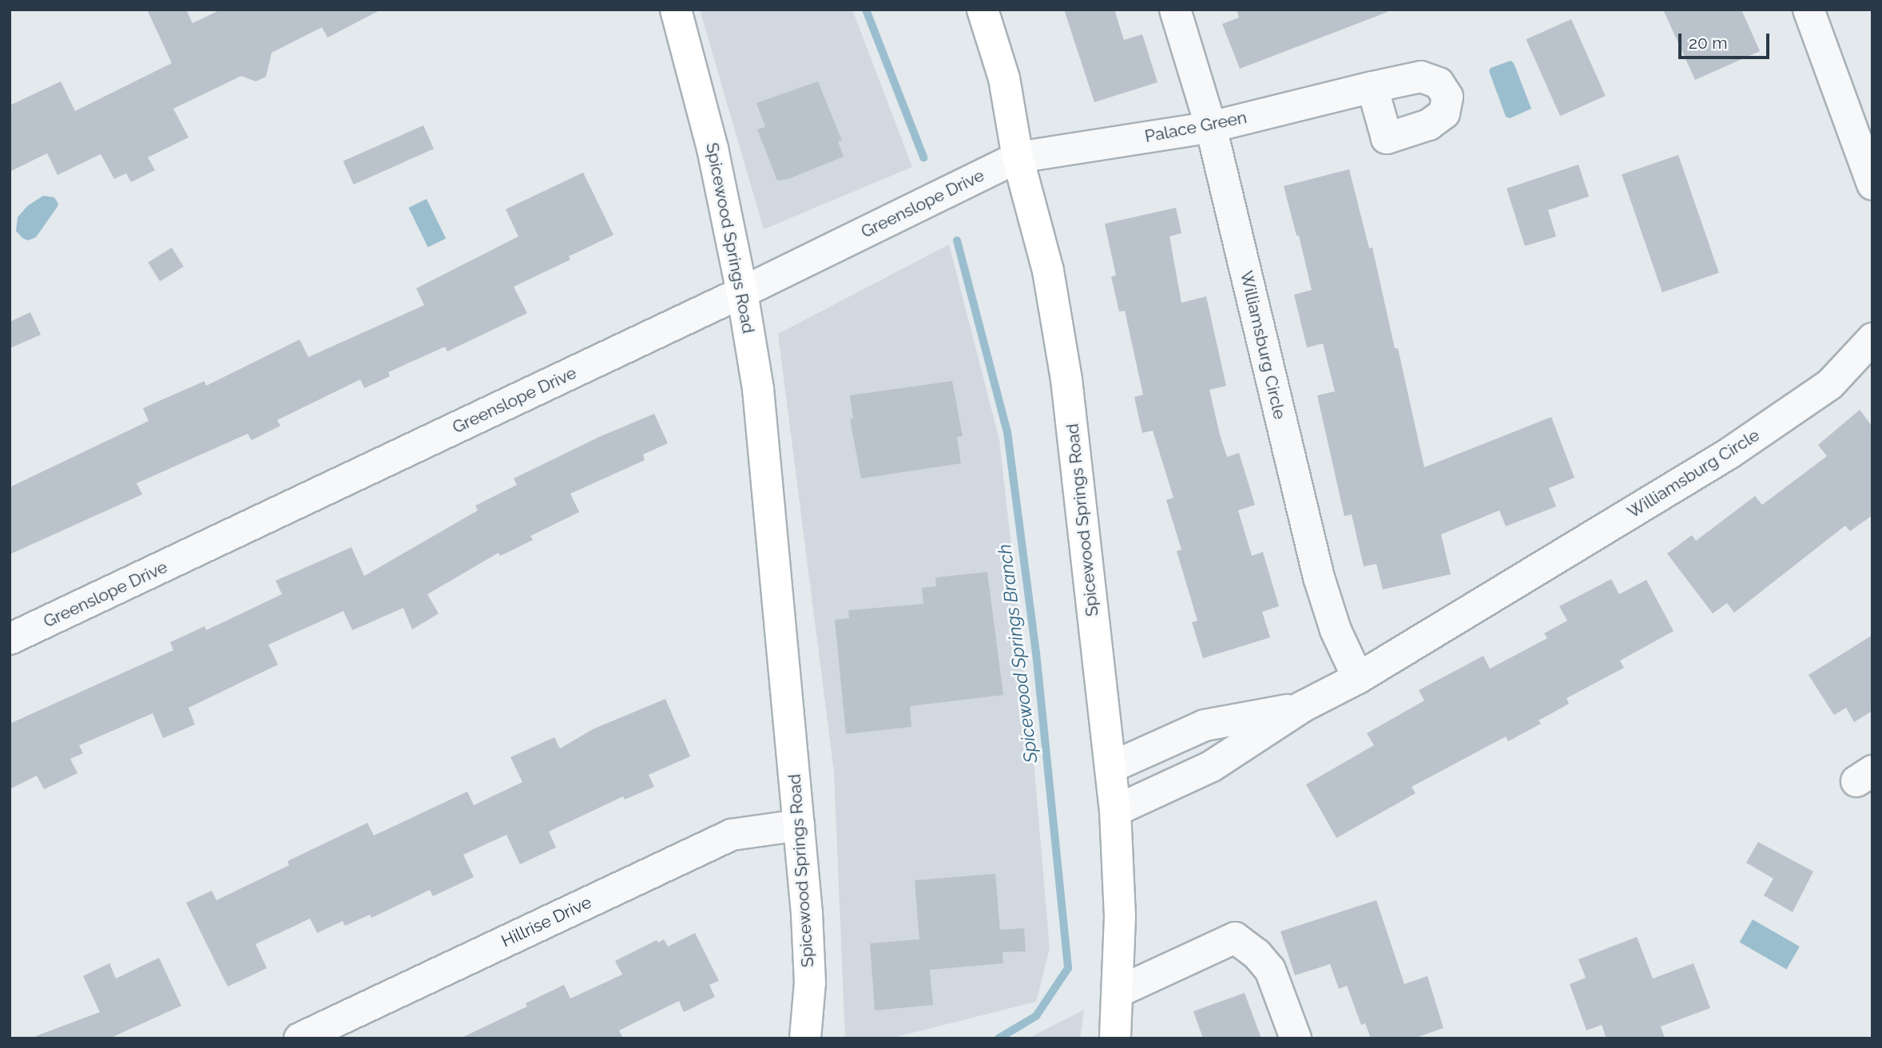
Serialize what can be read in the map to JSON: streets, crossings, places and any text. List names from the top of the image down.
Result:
{
  "streets": {
    "main road": ["Spicewood Springs Road"],
    "street": [
      "Palace Green",
      "Greenslope Drive",
      "Williamsburg Circle",
      "Hillrise Drive"
    ]
  },
  "crossings": [
    ["Palace Green", "Greenslope Drive"],
    ["Palace Green", "Spicewood Springs Road"],
    ["Palace Green", "Williamsburg Circle"],
    ["Greenslope Drive", "Spicewood Springs Road"],
    ["Spicewood Springs Road", "Williamsburg Circle"],
    ["Spicewood Springs Road", "Hillrise Drive"]
  ],
  "water": ["Spicewood Springs Branch"],
  "scale_bar": "20 m"
}
